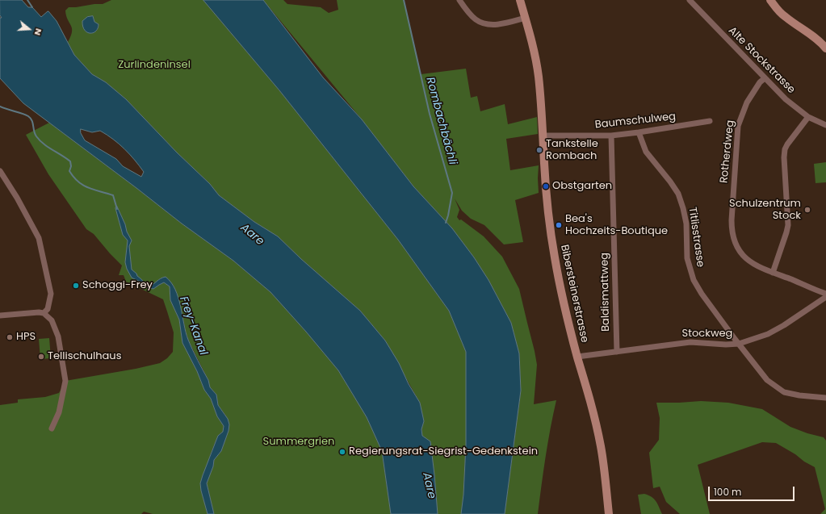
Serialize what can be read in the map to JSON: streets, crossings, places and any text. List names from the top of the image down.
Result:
{
  "streets": {
    "main road": ["Bibersteinerstrasse"],
    "street": [
      "Alte Stockstrasse",
      "Baumschulweg",
      "Rotherdweg",
      "Titlisstrasse",
      "Baldismattweg",
      "Stockweg"
    ]
  },
  "crossings": [
    ["Alte Stockstrasse", "Rotherdweg"],
    ["Baumschulweg", "Titlisstrasse"],
    ["Baumschulweg", "Baldismattweg"],
    ["Baumschulweg", "Bibersteinerstrasse"],
    ["Titlisstrasse", "Stockweg"],
    ["Baldismattweg", "Stockweg"],
    ["Bibersteinerstrasse", "Stockweg"]
  ],
  "water": ["Rombachbächli", "Aare", "Frey-Kanal"],
  "parks": ["Zurlindeninsel", "Summergrien"],
  "places": [
    "Tankstelle Rombach",
    "Obstgarten",
    "Schulzentrum Stock",
    "Bea's Hochzeits-Boutique",
    "Schoggi-Frey",
    "HPS",
    "Tellischulhaus",
    "Regierungsrat-Siegrist-Gedenkstein"
  ],
  "scale_bar": "100 m",
  "north": "right"
}
